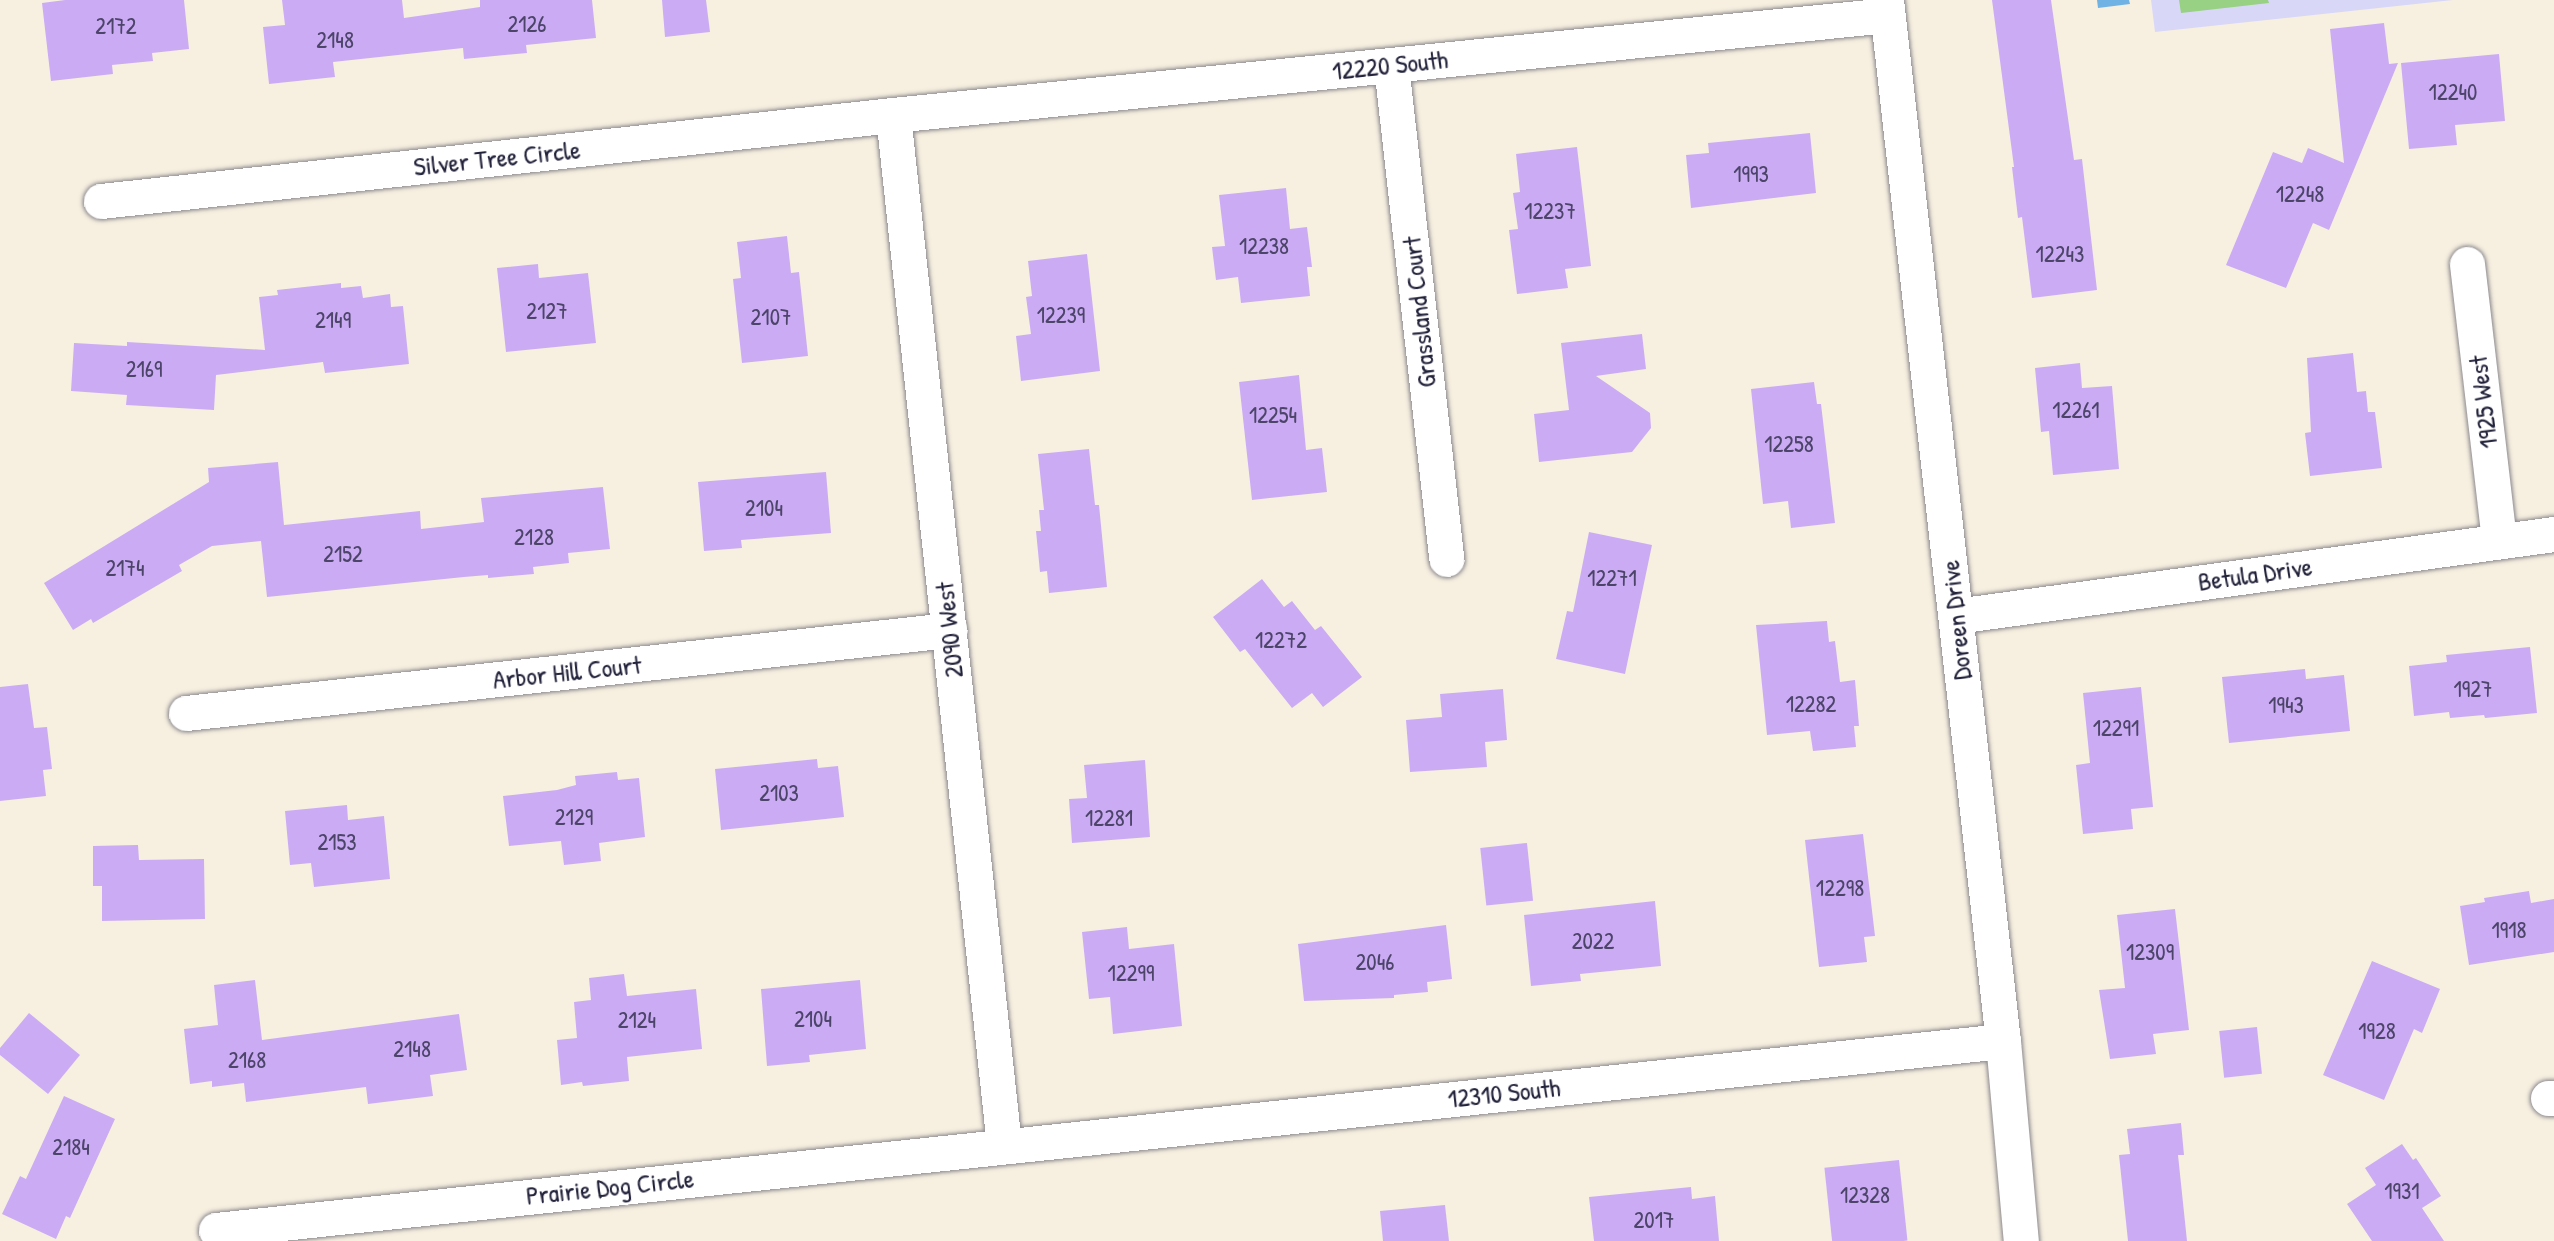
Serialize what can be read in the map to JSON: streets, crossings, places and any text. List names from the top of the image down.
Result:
{
  "streets": {
    "street": [
      "12220 South",
      "Silver Tree Circle",
      "Grassland Court",
      "1925 West",
      "Betula Drive",
      "Doreen Drive",
      "2090 West",
      "Arbor Hill Court",
      "12310 South",
      "Prairie Dog Circle"
    ]
  },
  "crossings": [
    ["12220 South", "Silver Tree Circle"],
    ["12220 South", "Grassland Court"],
    ["12220 South", "Doreen Drive"],
    ["12220 South", "2090 West"],
    ["Silver Tree Circle", "2090 West"],
    ["1925 West", "Betula Drive"],
    ["Betula Drive", "Doreen Drive"],
    ["Doreen Drive", "12310 South"],
    ["2090 West", "Arbor Hill Court"],
    ["2090 West", "12310 South"],
    ["2090 West", "Prairie Dog Circle"],
    ["12310 South", "Prairie Dog Circle"]
  ],
  "house_numbers": [
    "2126",
    "2172",
    "2148",
    "12240",
    "1993",
    "12248",
    "12237",
    "12238",
    "12243",
    "2127",
    "12239",
    "2107",
    "2149",
    "2169",
    "12261",
    "12254",
    "12258",
    "2104",
    "2128",
    "2152",
    "2174",
    "12271",
    "12272",
    "1927",
    "12282",
    "1943",
    "12291",
    "2103",
    "2129",
    "12281",
    "2153",
    "12298",
    "1918",
    "2022",
    "12309",
    "2046",
    "12299",
    "2104",
    "2124",
    "1928",
    "2148",
    "2168",
    "2184",
    "1931",
    "12328",
    "2017"
  ]
}
